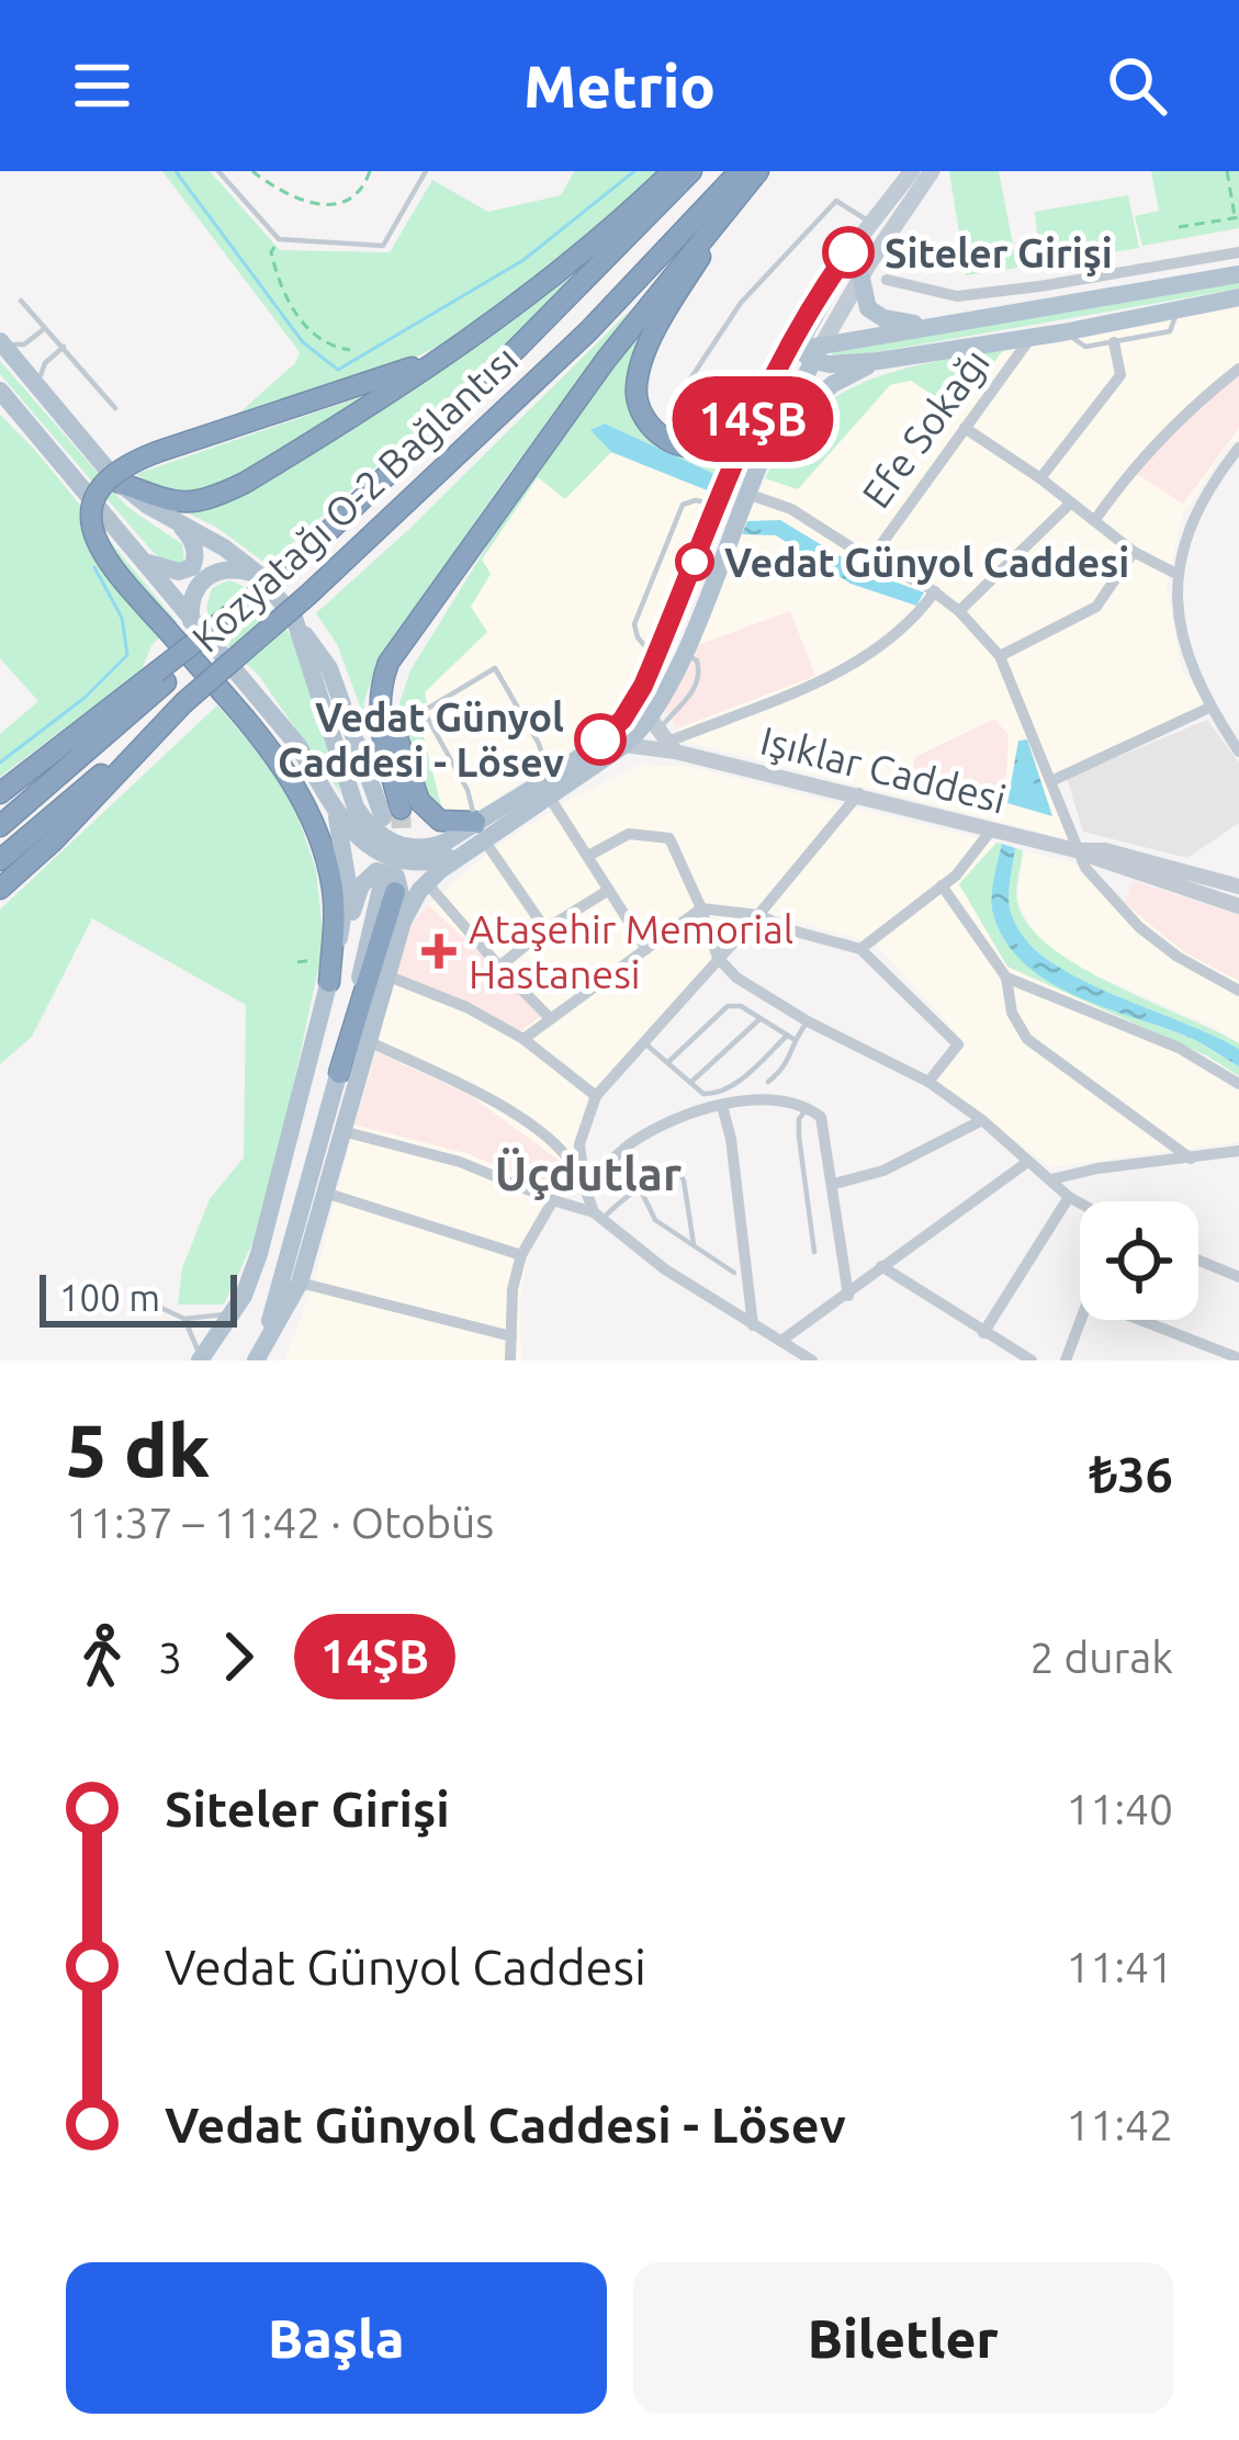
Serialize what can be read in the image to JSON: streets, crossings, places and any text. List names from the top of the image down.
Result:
{
  "streets": {
    "highway": ["Kozyatağı O-2 Bağlantısı"],
    "street": ["Efe Sokağı", "Işıklar Caddesi"]
  },
  "districts": ["Üçdutlar"],
  "places": {
    "other": ["Siteler Girişi", "Vedat Günyol Caddesi", "Vedat Günyol Caddesi - Lösev"],
    "health": ["Ataşehir Memorial Hastanesi"]
  },
  "lines": ["bus line 14ŞB"],
  "scale_bar": "100 m",
  "page": {
    "header": "Metrio",
    "on_map": "14ŞB",
    "scale": "100 m",
    "heading": ["5 dk", "11:37 – 11:42 · Otobüs", "₺36"],
    "legs": ["3", "14ŞB", "2 durak"],
    "list": [
      {
        "name": "Siteler Girişi",
        "value": "11:40"
      },
      {
        "name": "Vedat Günyol Caddesi",
        "value": "11:41"
      },
      {
        "name": "Vedat Günyol Caddesi - Lösev",
        "value": "11:42"
      }
    ],
    "buttons": ["Başla", "Biletler"]
  }
}
